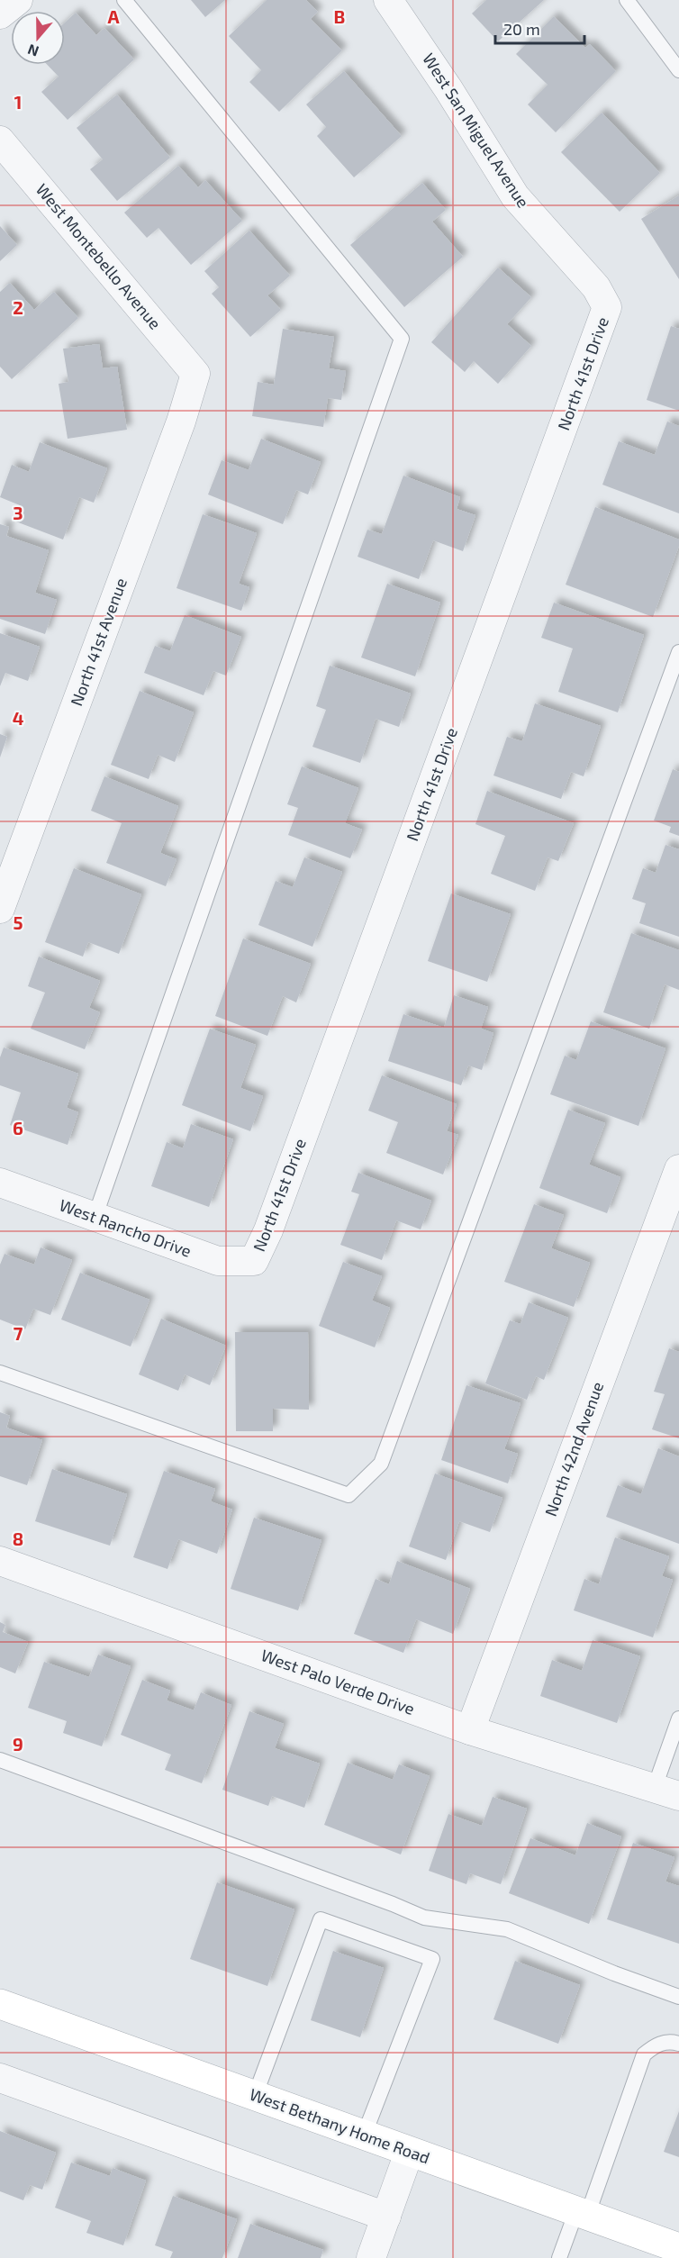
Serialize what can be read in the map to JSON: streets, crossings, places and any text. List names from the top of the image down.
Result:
{
  "streets": {
    "main road": ["West Bethany Home Road"],
    "street": [
      "West San Miguel Avenue",
      "West Montebello Avenue",
      "North 41st Drive",
      "North 41st Avenue",
      "West Rancho Drive",
      "North 42nd Avenue",
      "West Palo Verde Drive"
    ]
  },
  "crossings": [
    ["West San Miguel Avenue", "North 41st Drive"],
    ["West Montebello Avenue", "North 41st Avenue"],
    ["North 41st Drive", "West Rancho Drive"],
    ["North 42nd Avenue", "West Palo Verde Drive"]
  ],
  "scale_bar": "20 m",
  "north": "bottom",
  "grid": {
    "columns": ["A", "B"],
    "rows": [
      "1",
      "2",
      "3",
      "4",
      "5",
      "6",
      "7",
      "8",
      "9"
    ]
  }
}
